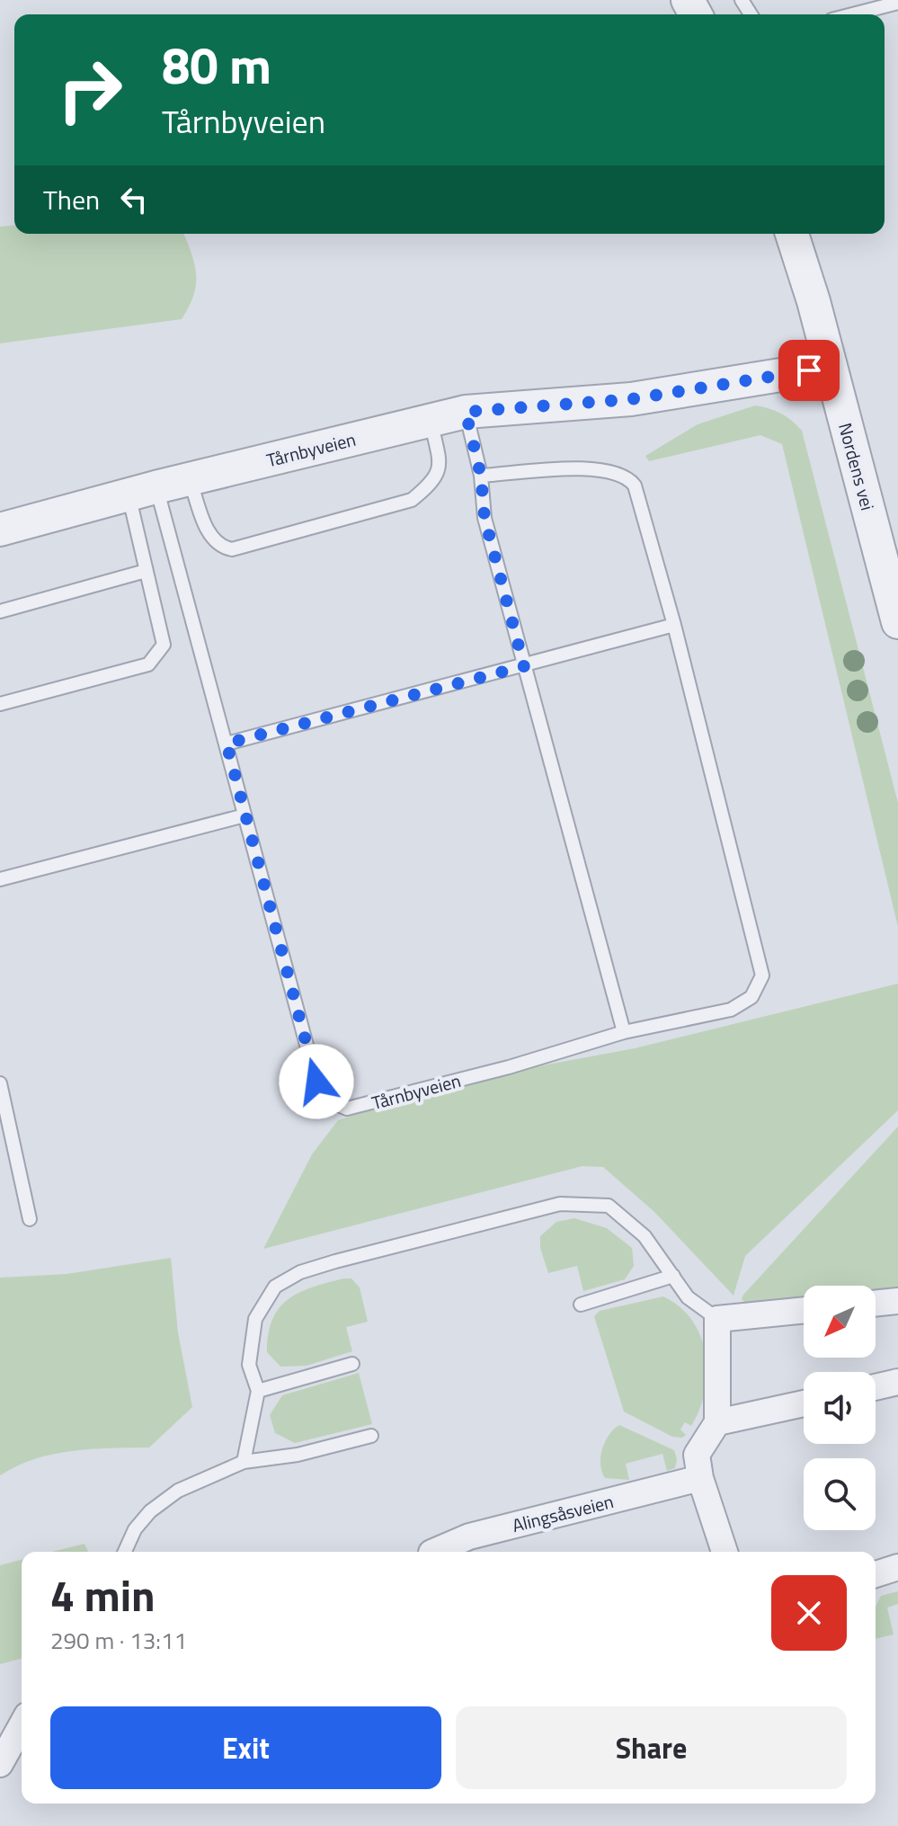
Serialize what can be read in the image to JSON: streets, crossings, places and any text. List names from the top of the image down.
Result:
{
  "streets": {
    "street": ["Tårnbyveien", "Nordens vei", "Alingsåsveien"]
  },
  "crossings": [
    ["Tårnbyveien", "Nordens vei"]
  ],
  "north": "bottom left",
  "page": {
    "turn": ["80 m", "Tårnbyveien"],
    "then": "Then",
    "heading": ["4 min", "290 m · 13:11"],
    "buttons": ["Exit", "Share"]
  }
}
